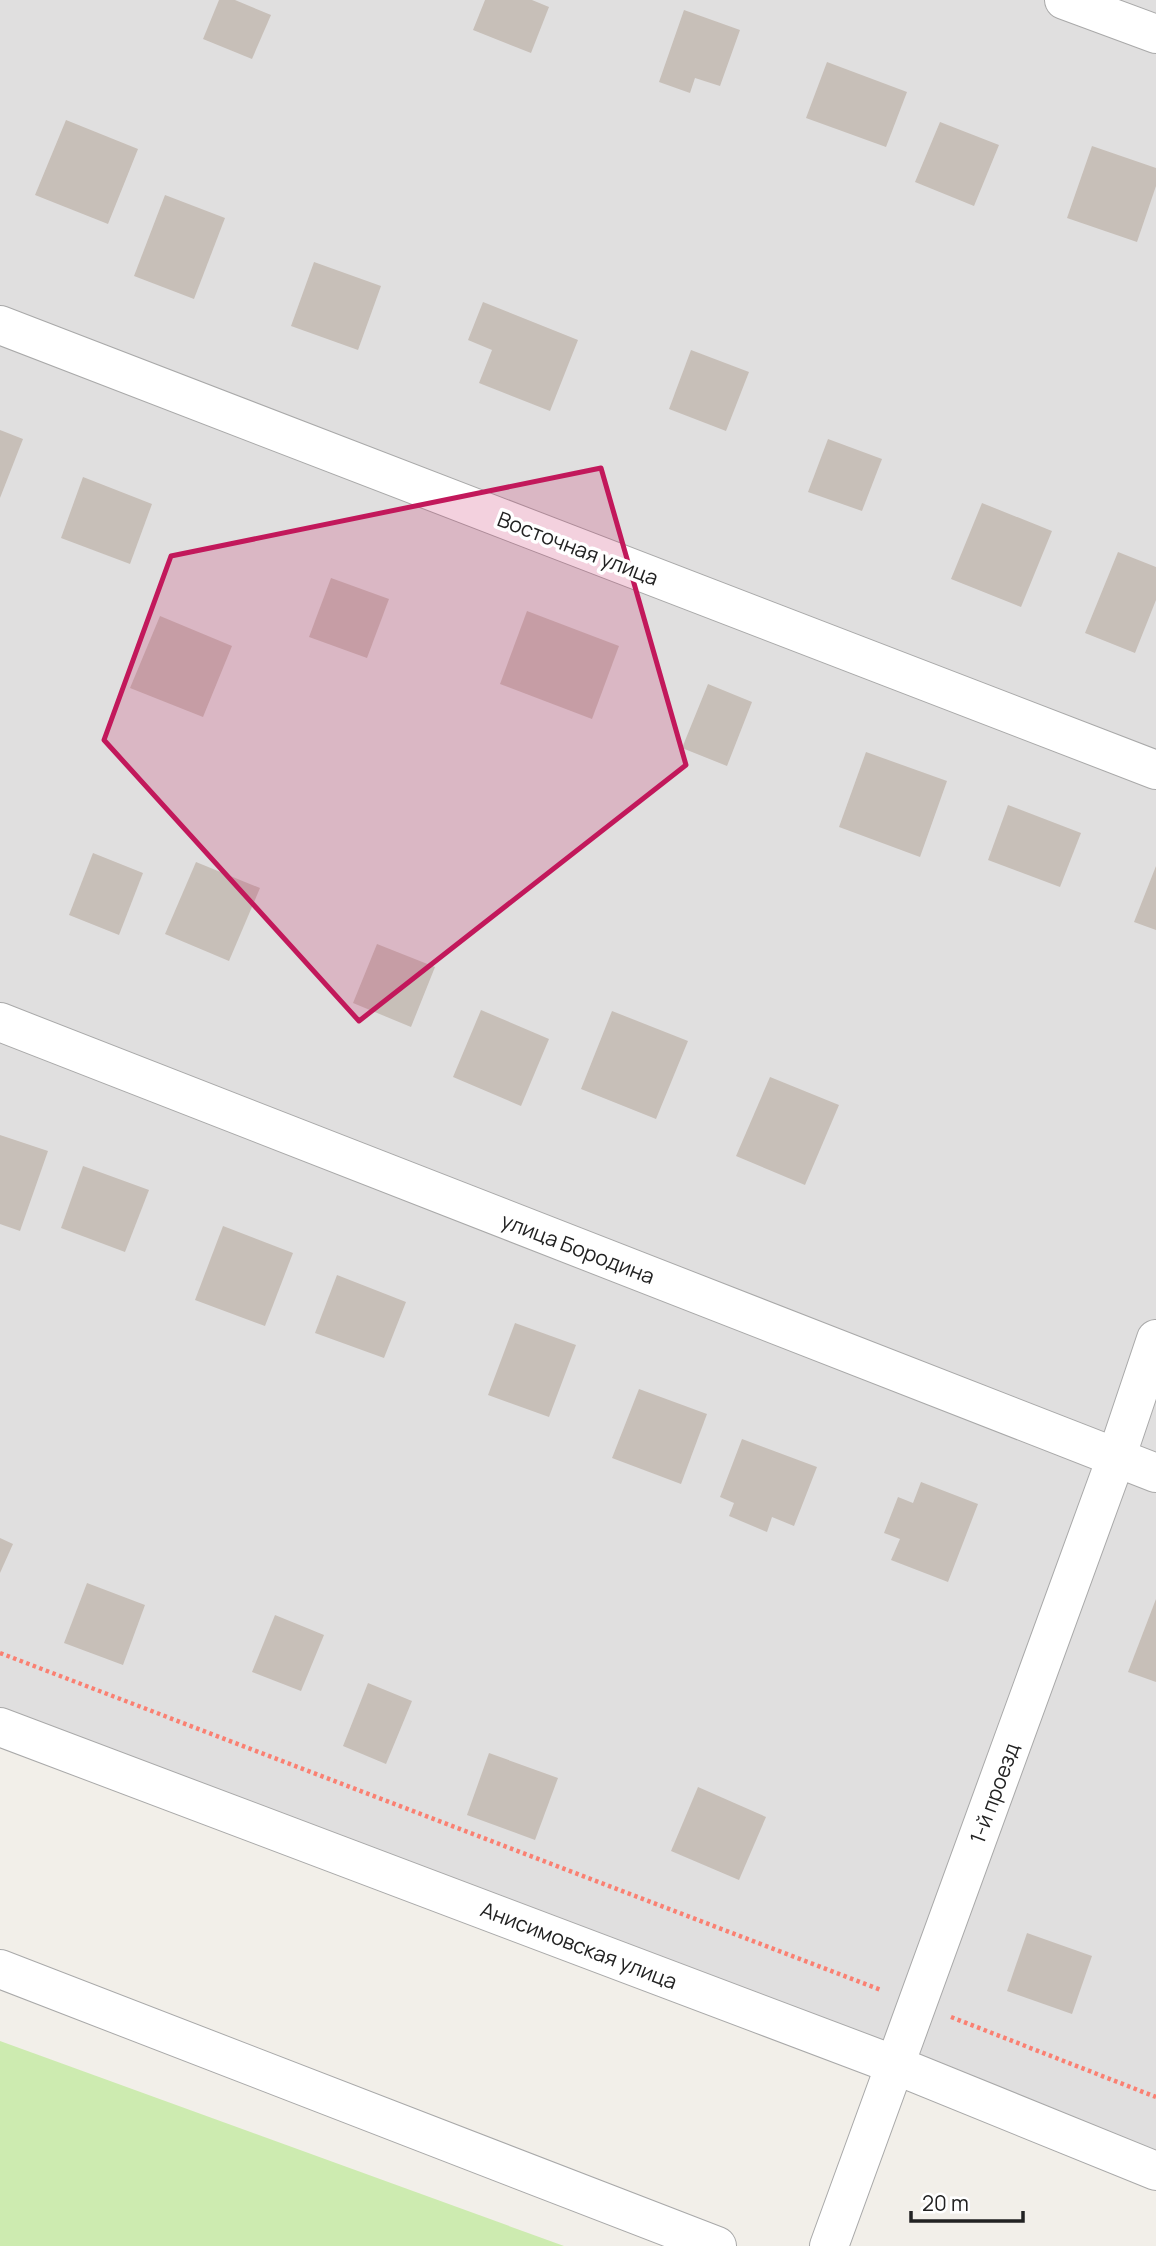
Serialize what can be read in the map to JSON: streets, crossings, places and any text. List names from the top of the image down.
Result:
{
  "streets": {
    "street": [
      "Восточная улица",
      "улица Бородина",
      "1-й проезд",
      "Анисимовская улица"
    ]
  },
  "crossings": [
    ["улица Бородина", "1-й проезд"],
    ["1-й проезд", "Анисимовская улица"]
  ],
  "scale_bar": "20 m"
}
